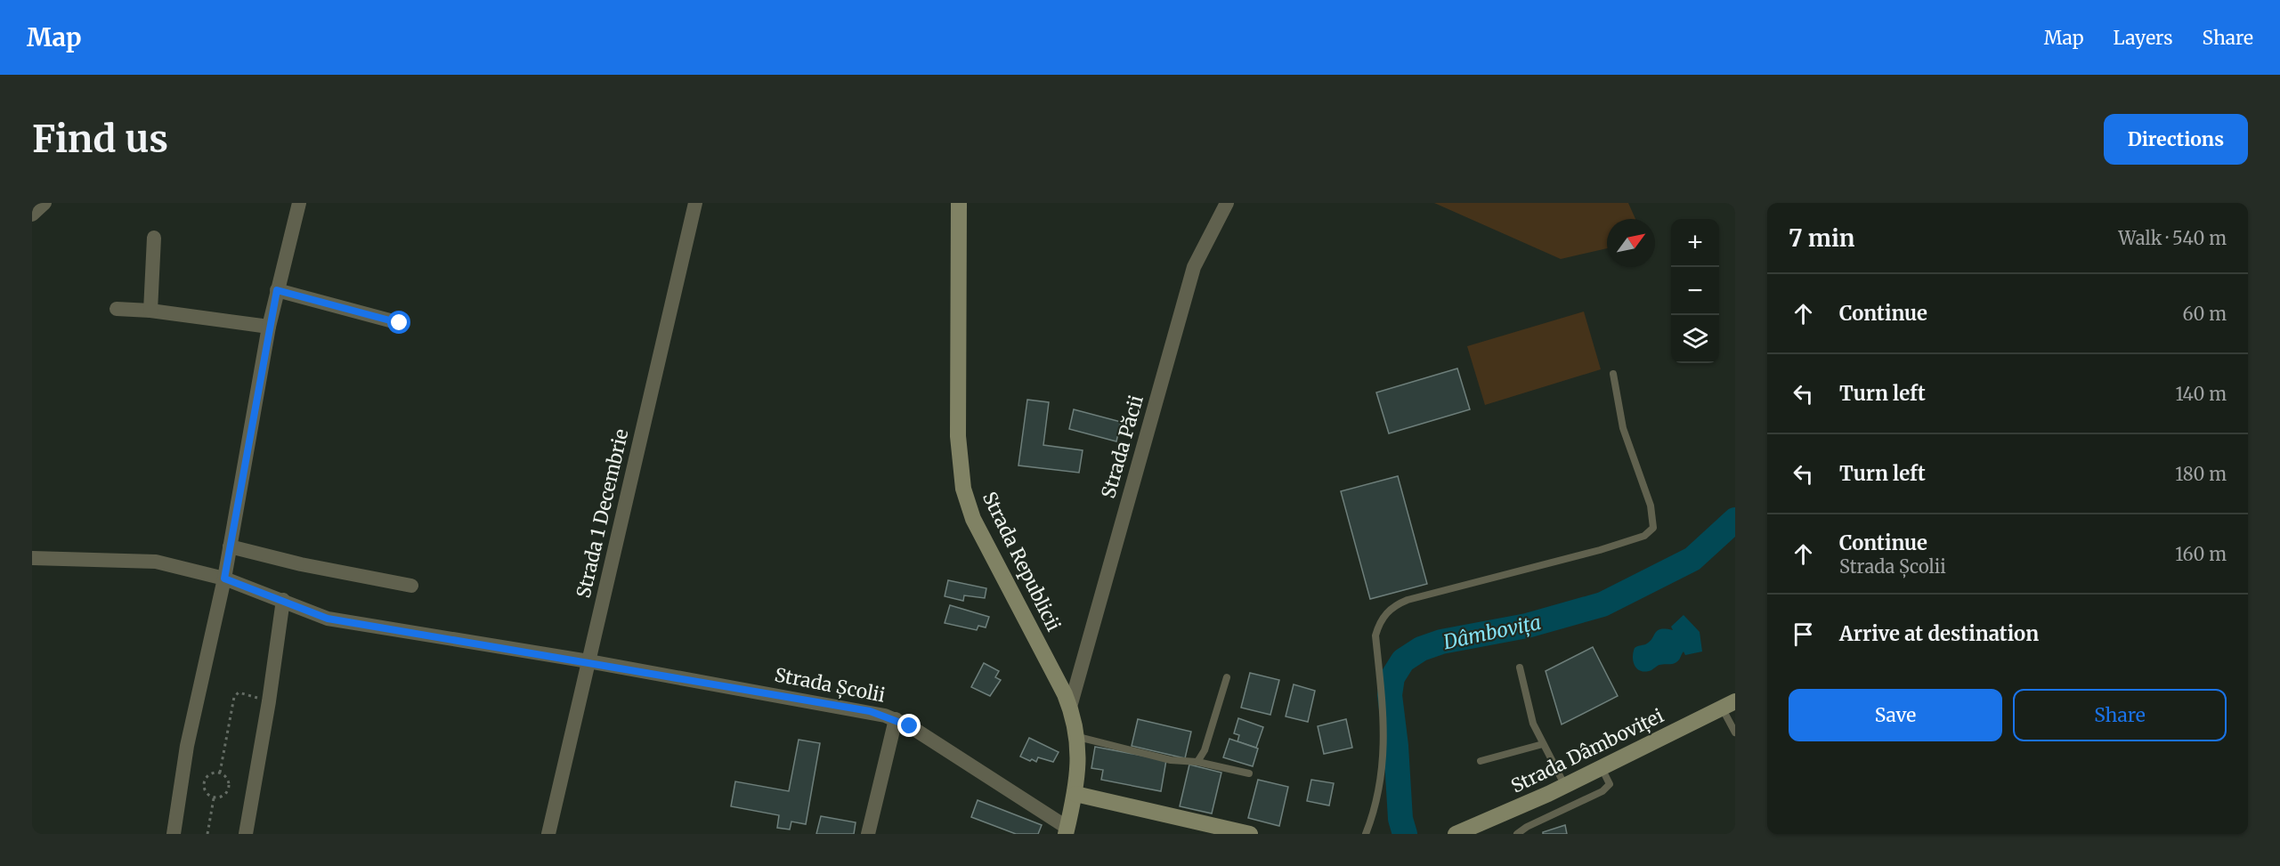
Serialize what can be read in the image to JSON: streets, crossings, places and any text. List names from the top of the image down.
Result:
{
  "streets": {
    "main road": ["Strada Republicii", "Strada Dâmboviței"],
    "street": ["Strada Păcii", "Strada 1 Decembrie", "Strada Școlii"]
  },
  "crossings": [
    ["Strada Păcii", "Strada Republicii"],
    ["Strada 1 Decembrie", "Strada Școlii"],
    ["Strada Republicii", "Strada Școlii"]
  ],
  "water": ["Dâmbovița"],
  "north": "top right",
  "page": {
    "header": "Map",
    "nav": ["Map", "Layers", "Share"],
    "buttons": [
      "Directions",
      ["Save", "Share"]
    ],
    "title": "Find us",
    "heading": ["7 min", "Walk · 540 m"],
    "map_buttons": ["+", "−"],
    "list": [
      ["Continue", "60 m"],
      ["Turn left", "140 m"],
      ["Turn left", "180 m"],
      ["Continue", "Strada Școlii", "160 m"],
      "Arrive at destination"
    ]
  }
}
